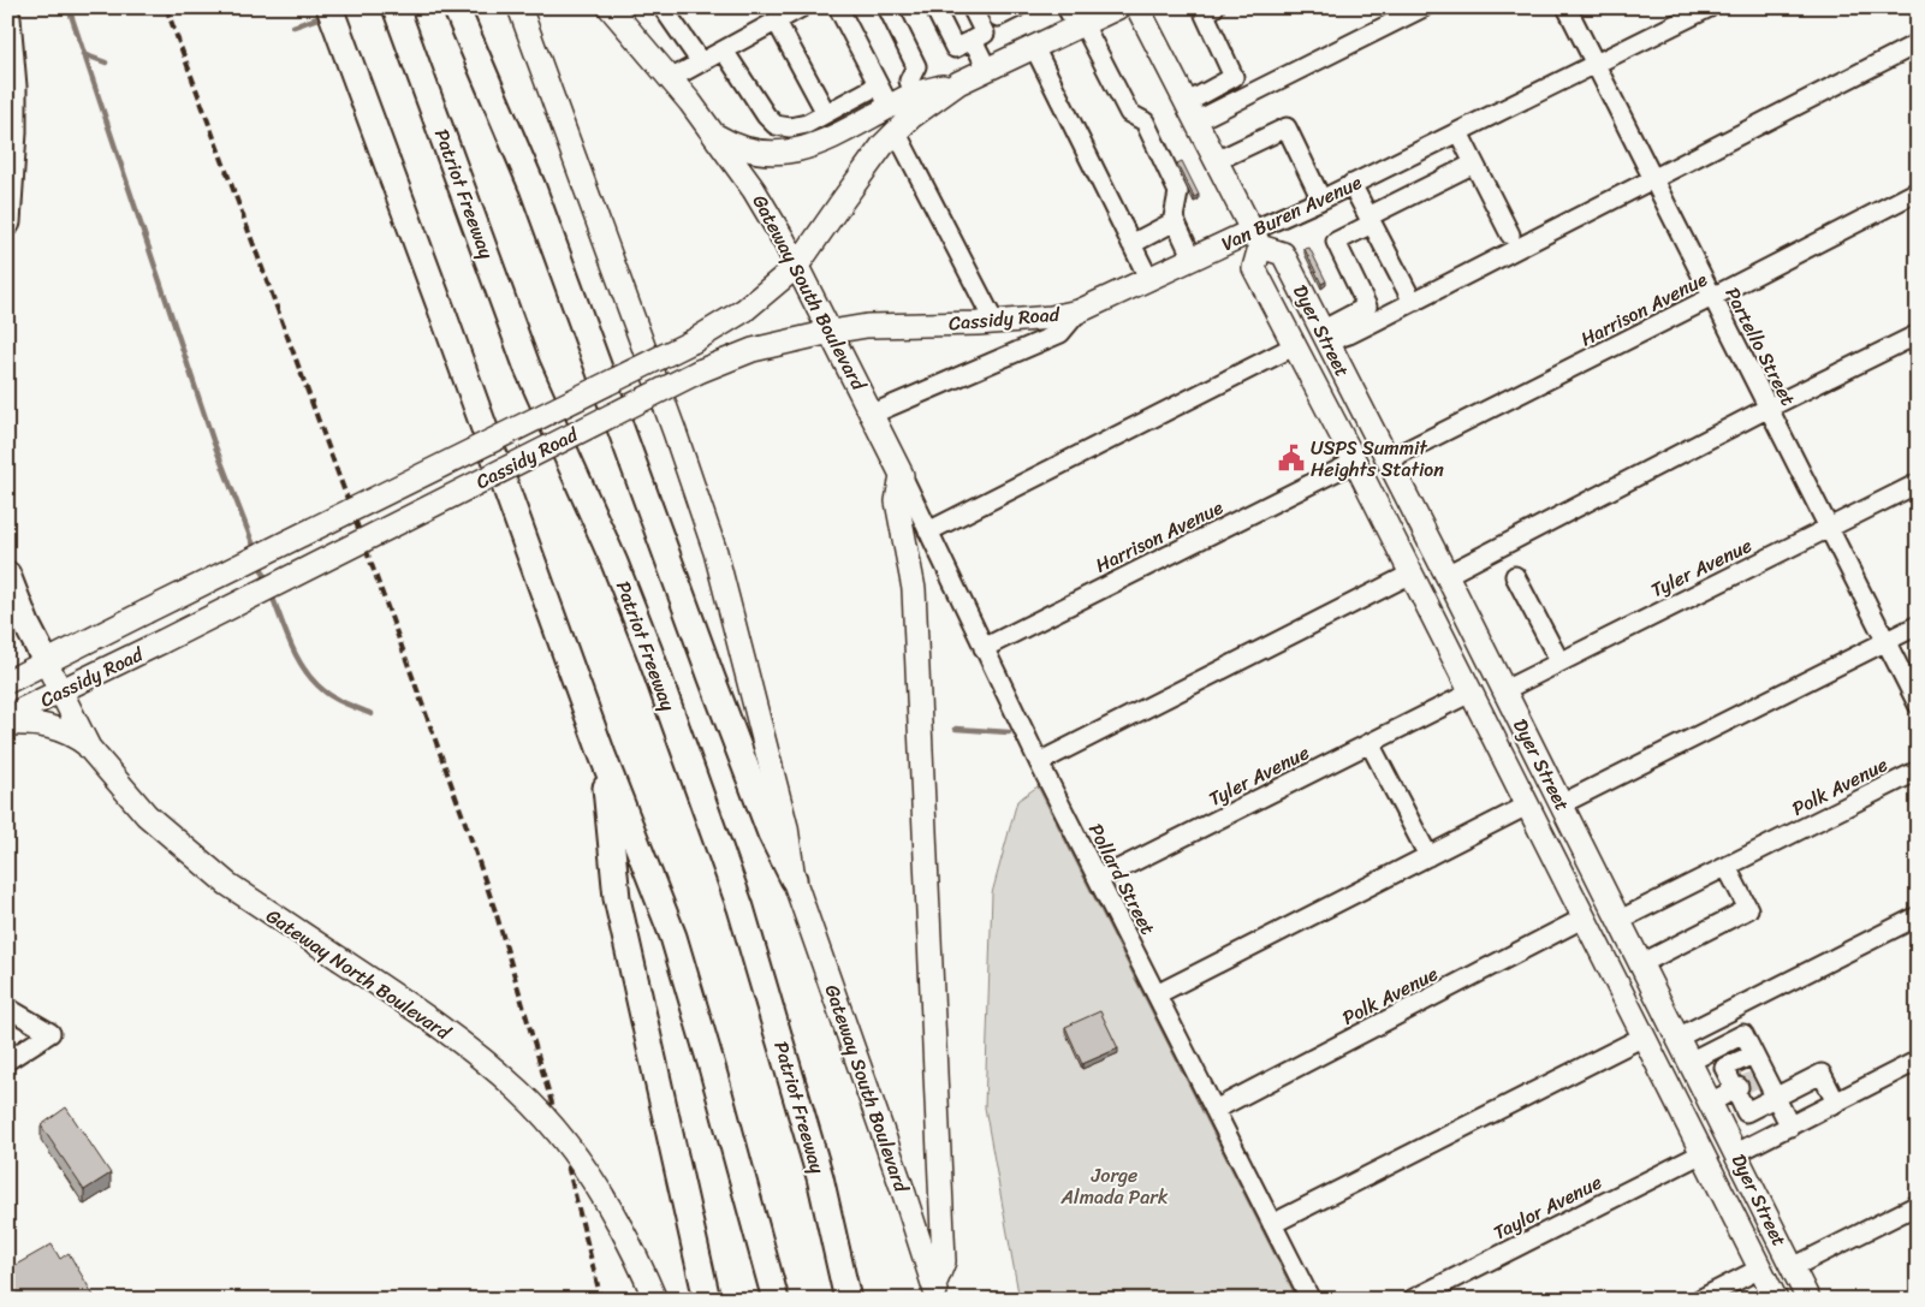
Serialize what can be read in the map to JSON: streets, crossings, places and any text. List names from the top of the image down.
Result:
{
  "streets": {
    "highway": ["Patriot Freeway"],
    "main road": [
      "Van Buren Avenue",
      "Gateway South Boulevard",
      "Cassidy Road",
      "Dyer Street",
      "Gateway North Boulevard"
    ],
    "street": [
      "Harrison Avenue",
      "Partello Street",
      "Tyler Avenue",
      "Polk Avenue",
      "Pollard Street",
      "Taylor Avenue"
    ]
  },
  "crossings": [
    ["Van Buren Avenue", "Gateway South Boulevard"],
    ["Van Buren Avenue", "Cassidy Road"],
    ["Van Buren Avenue", "Dyer Street"],
    ["Van Buren Avenue", "Partello Street"],
    ["Gateway South Boulevard", "Cassidy Road"],
    ["Gateway South Boulevard", "Pollard Street"],
    ["Harrison Avenue", "Dyer Street"],
    ["Harrison Avenue", "Partello Street"],
    ["Harrison Avenue", "Pollard Street"],
    ["Cassidy Road", "Gateway North Boulevard"],
    ["Dyer Street", "Tyler Avenue"],
    ["Dyer Street", "Polk Avenue"],
    ["Dyer Street", "Taylor Avenue"],
    ["Partello Street", "Tyler Avenue"],
    ["Tyler Avenue", "Pollard Street"],
    ["Polk Avenue", "Pollard Street"]
  ],
  "parks": ["Jorge Almada Park"],
  "places": {
    "public building": ["USPS Summit Heights Station"]
  }
}
